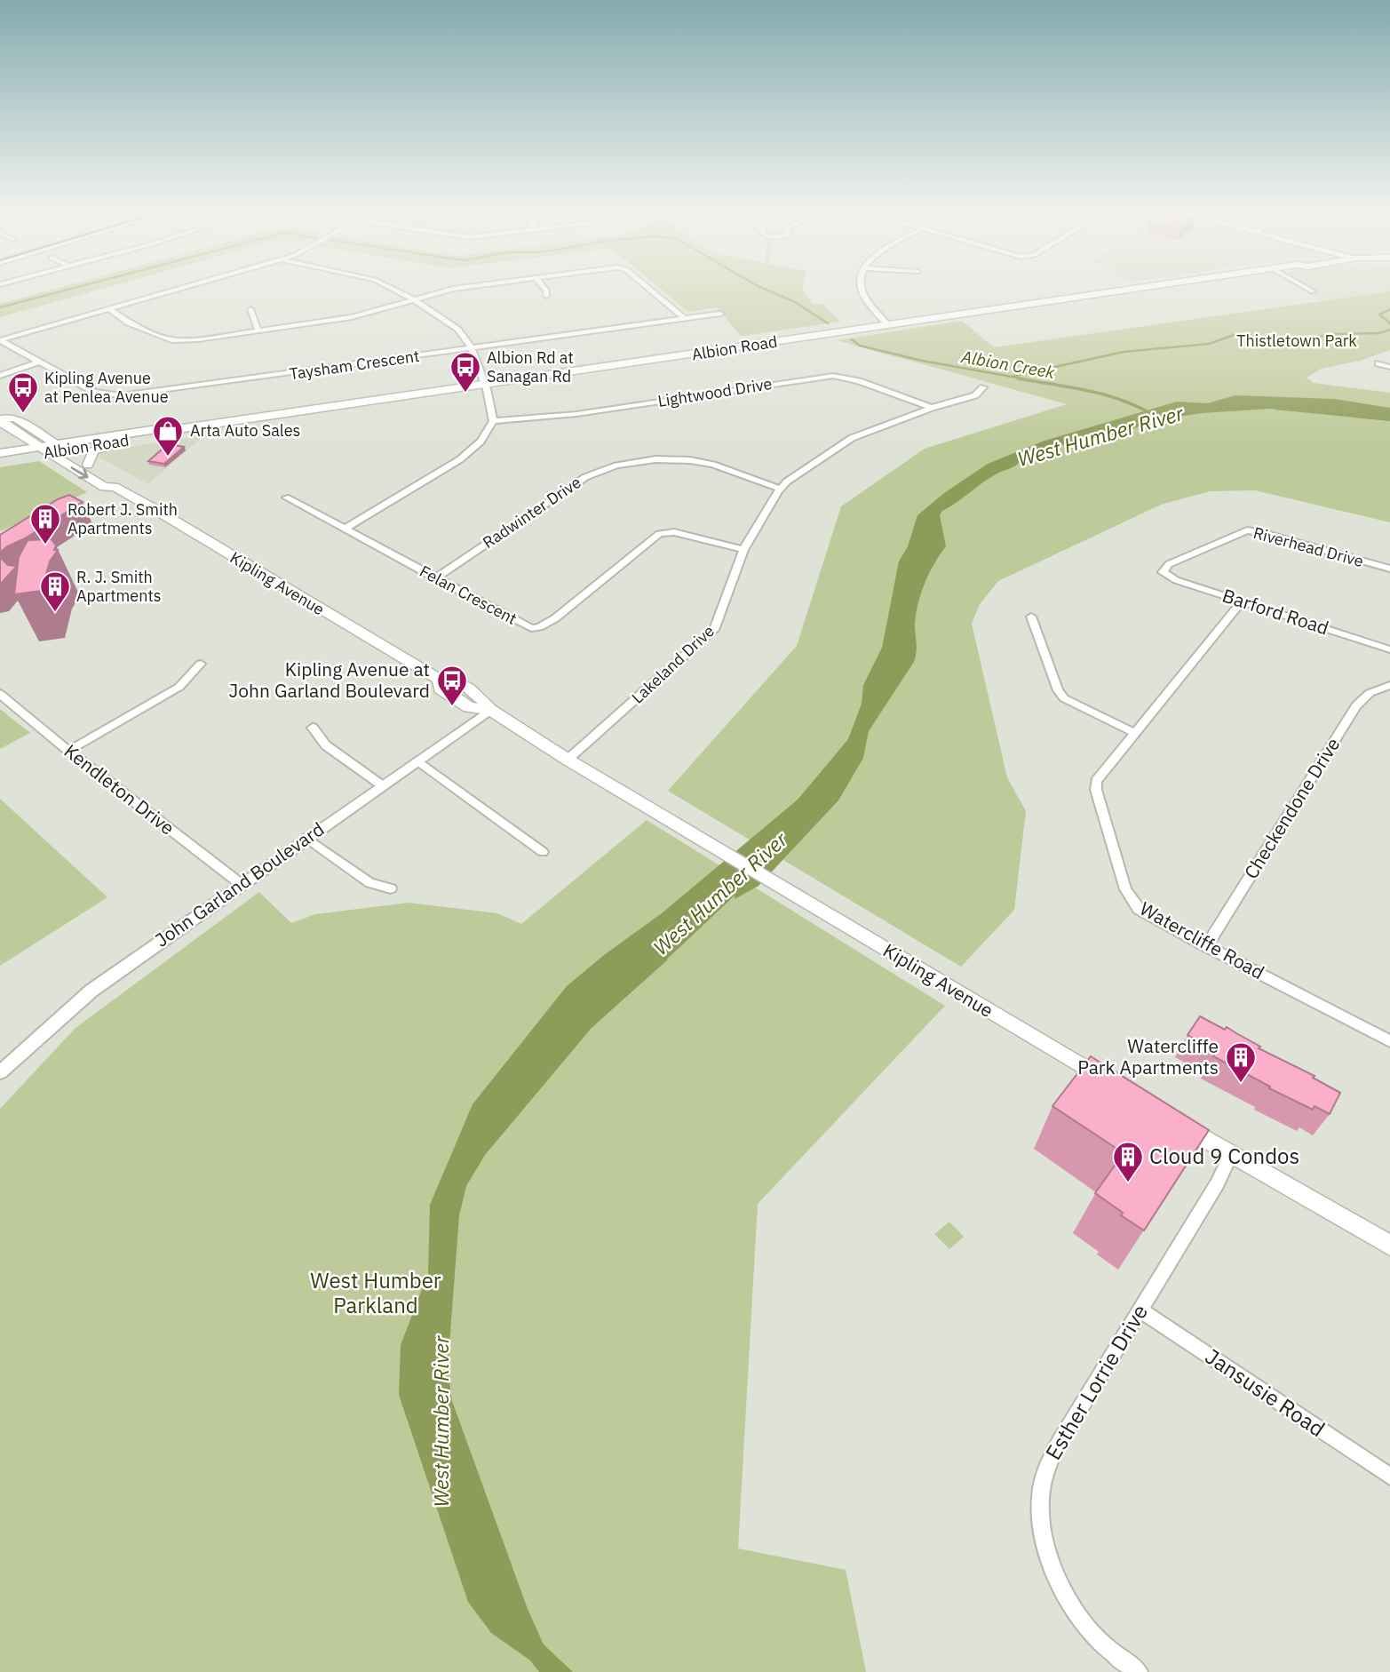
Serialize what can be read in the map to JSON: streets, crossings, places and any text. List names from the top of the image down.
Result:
{
  "streets": {
    "main road": ["Albion Road", "Kipling Avenue"],
    "street": [
      "Taysham Crescent",
      "Lightwood Drive",
      "Radwinter Drive",
      "Riverhead Drive",
      "Felan Crescent",
      "Barford Road",
      "Lakeland Drive",
      "Kendleton Drive",
      "Checkendone Drive",
      "John Garland Boulevard",
      "Watercliffe Road",
      "Esther Lorrie Drive",
      "Jansusie Road"
    ]
  },
  "crossings": [
    ["Albion Road", "Kipling Avenue"],
    ["Lightwood Drive", "Lakeland Drive"],
    ["Radwinter Drive", "Felan Crescent"],
    ["Radwinter Drive", "Lakeland Drive"],
    ["Riverhead Drive", "Barford Road"],
    ["Kipling Avenue", "Lakeland Drive"],
    ["Kipling Avenue", "John Garland Boulevard"],
    ["Felan Crescent", "Lakeland Drive"],
    ["Barford Road", "Watercliffe Road"],
    ["Kendleton Drive", "John Garland Boulevard"],
    ["Checkendone Drive", "Watercliffe Road"],
    ["Esther Lorrie Drive", "Jansusie Road"]
  ],
  "water": ["Albion Creek", "West Humber River"],
  "parks": ["Thistletown Park", "West Humber Parkland"],
  "places": {
    "bus stop": ["Albion Rd at Sanagan Rd", "Kipling Avenue at Penlea Avenue", "Kipling Avenue at John Garland Boulevard"],
    "shop": ["Arta Auto Sales"],
    "building": [
      "Robert J. Smith Apartments",
      "R. J. Smith Apartments",
      "Watercliffe Park Apartments",
      "Cloud 9 Condos"
    ]
  }
}
